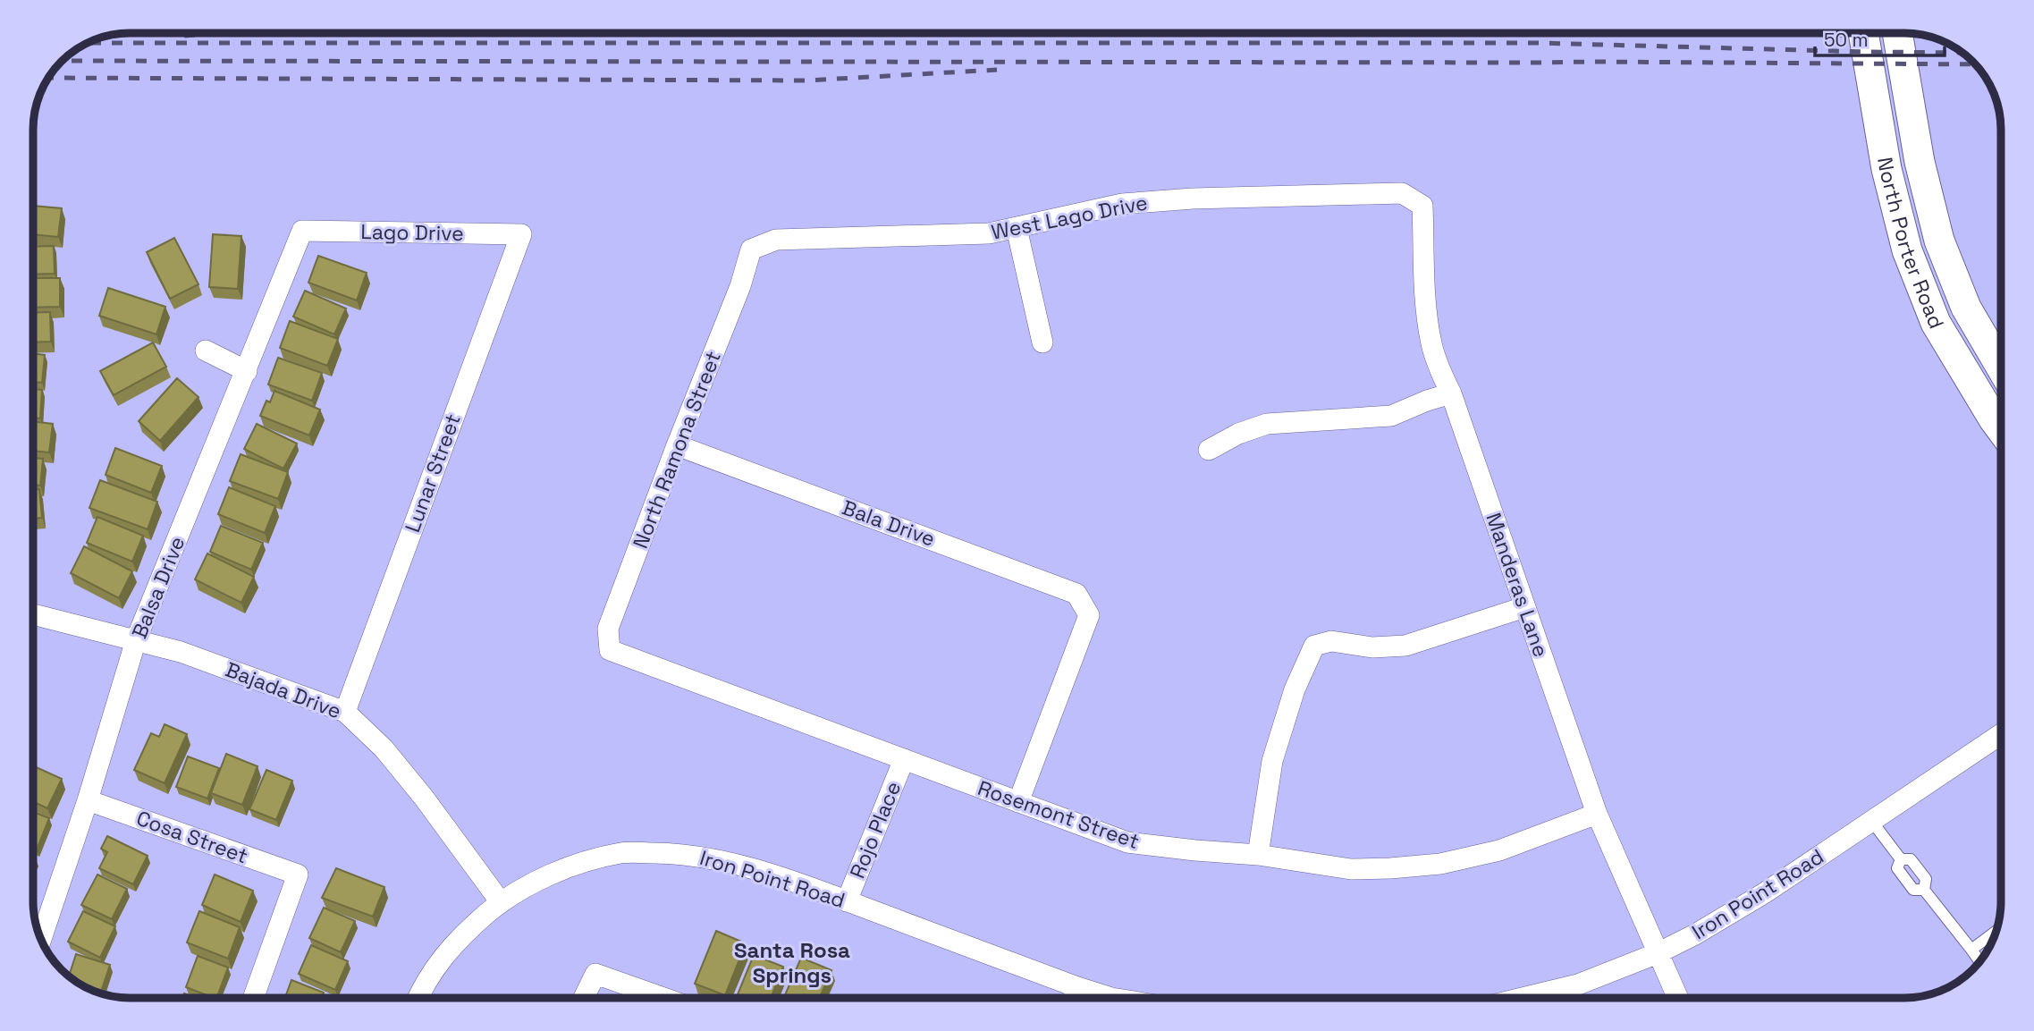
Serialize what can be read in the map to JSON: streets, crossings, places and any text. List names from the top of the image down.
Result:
{
  "streets": {
    "street": [
      "West Lago Drive",
      "Lago Drive",
      "North Porter Road",
      "North Ramona Street",
      "Lunar Street",
      "Bala Drive",
      "Manderas Lane",
      "Balsa Drive",
      "Bajada Drive",
      "Rosemont Street",
      "Rojo Place",
      "Cosa Street",
      "Iron Point Road"
    ]
  },
  "crossings": [
    ["West Lago Drive", "North Ramona Street"],
    ["West Lago Drive", "Manderas Lane"],
    ["Lago Drive", "Lunar Street"],
    ["Lago Drive", "Balsa Drive"],
    ["North Ramona Street", "Bala Drive"],
    ["North Ramona Street", "Rosemont Street"],
    ["Lunar Street", "Bajada Drive"],
    ["Bala Drive", "Rosemont Street"],
    ["Manderas Lane", "Rosemont Street"],
    ["Manderas Lane", "Iron Point Road"],
    ["Balsa Drive", "Bajada Drive"],
    ["Balsa Drive", "Cosa Street"],
    ["Bajada Drive", "Iron Point Road"],
    ["Rosemont Street", "Rojo Place"],
    ["Rojo Place", "Iron Point Road"]
  ],
  "districts": ["Santa Rosa Springs"],
  "scale_bar": "50 m"
}
